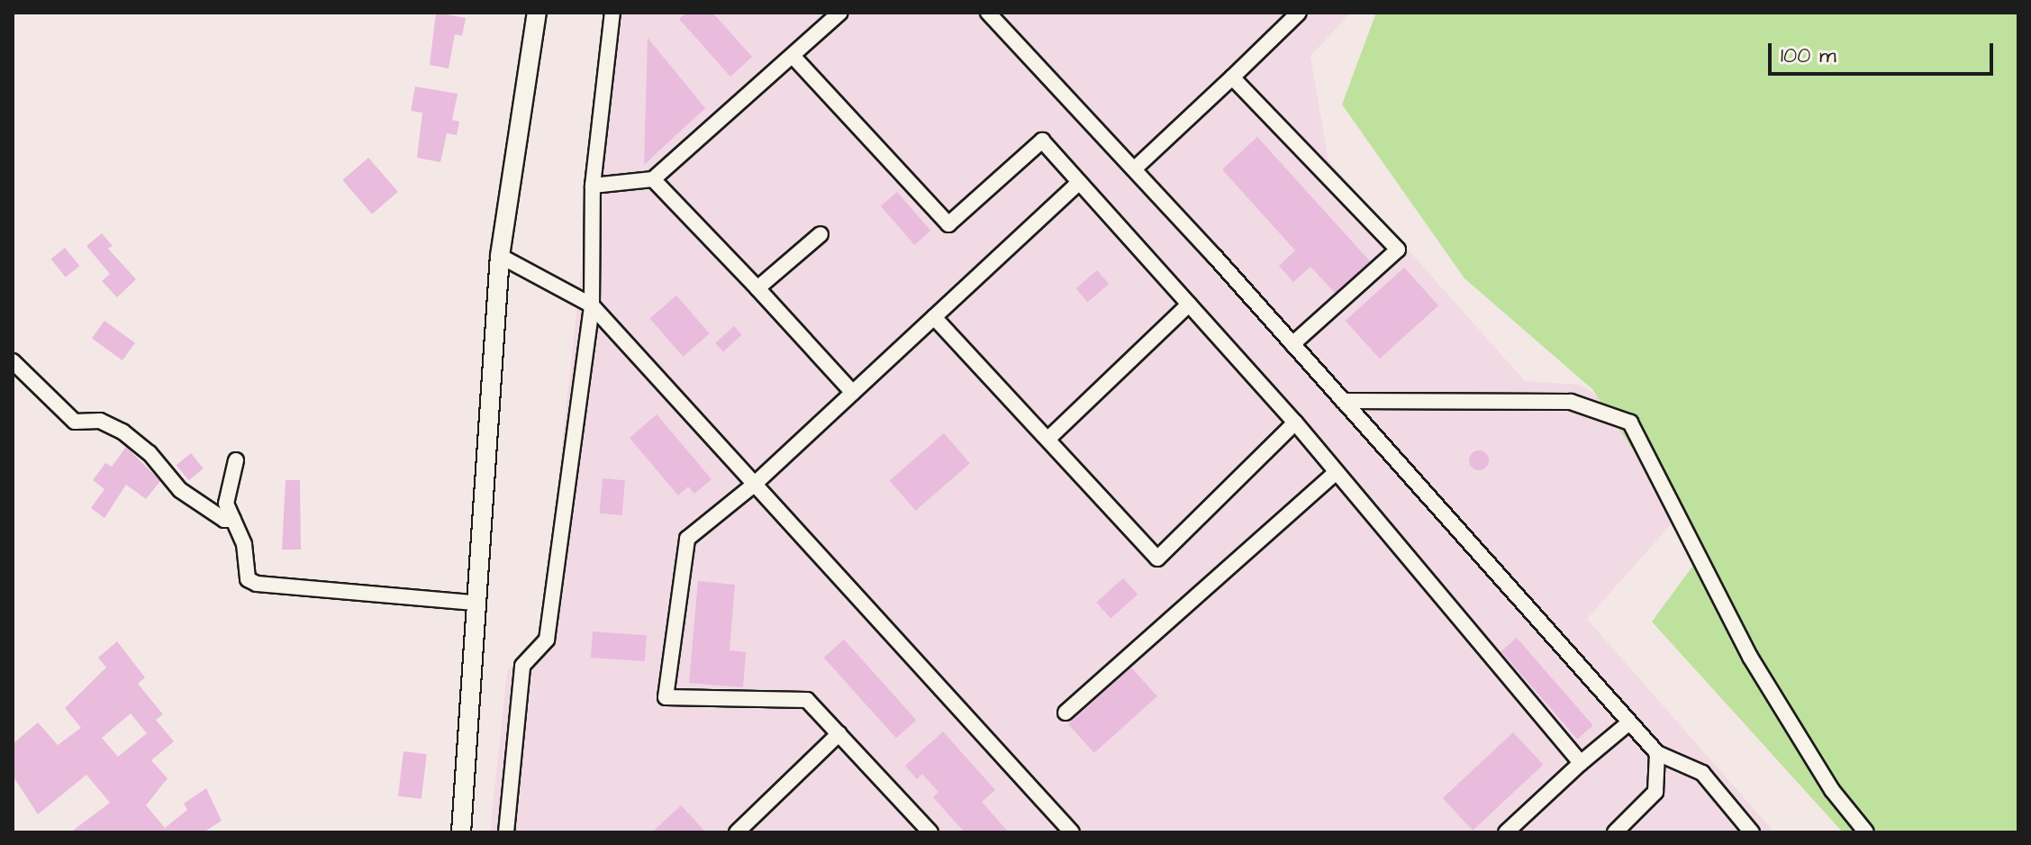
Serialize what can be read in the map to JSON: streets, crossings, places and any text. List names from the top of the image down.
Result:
{
  "scale_bar": "100 m"
}
